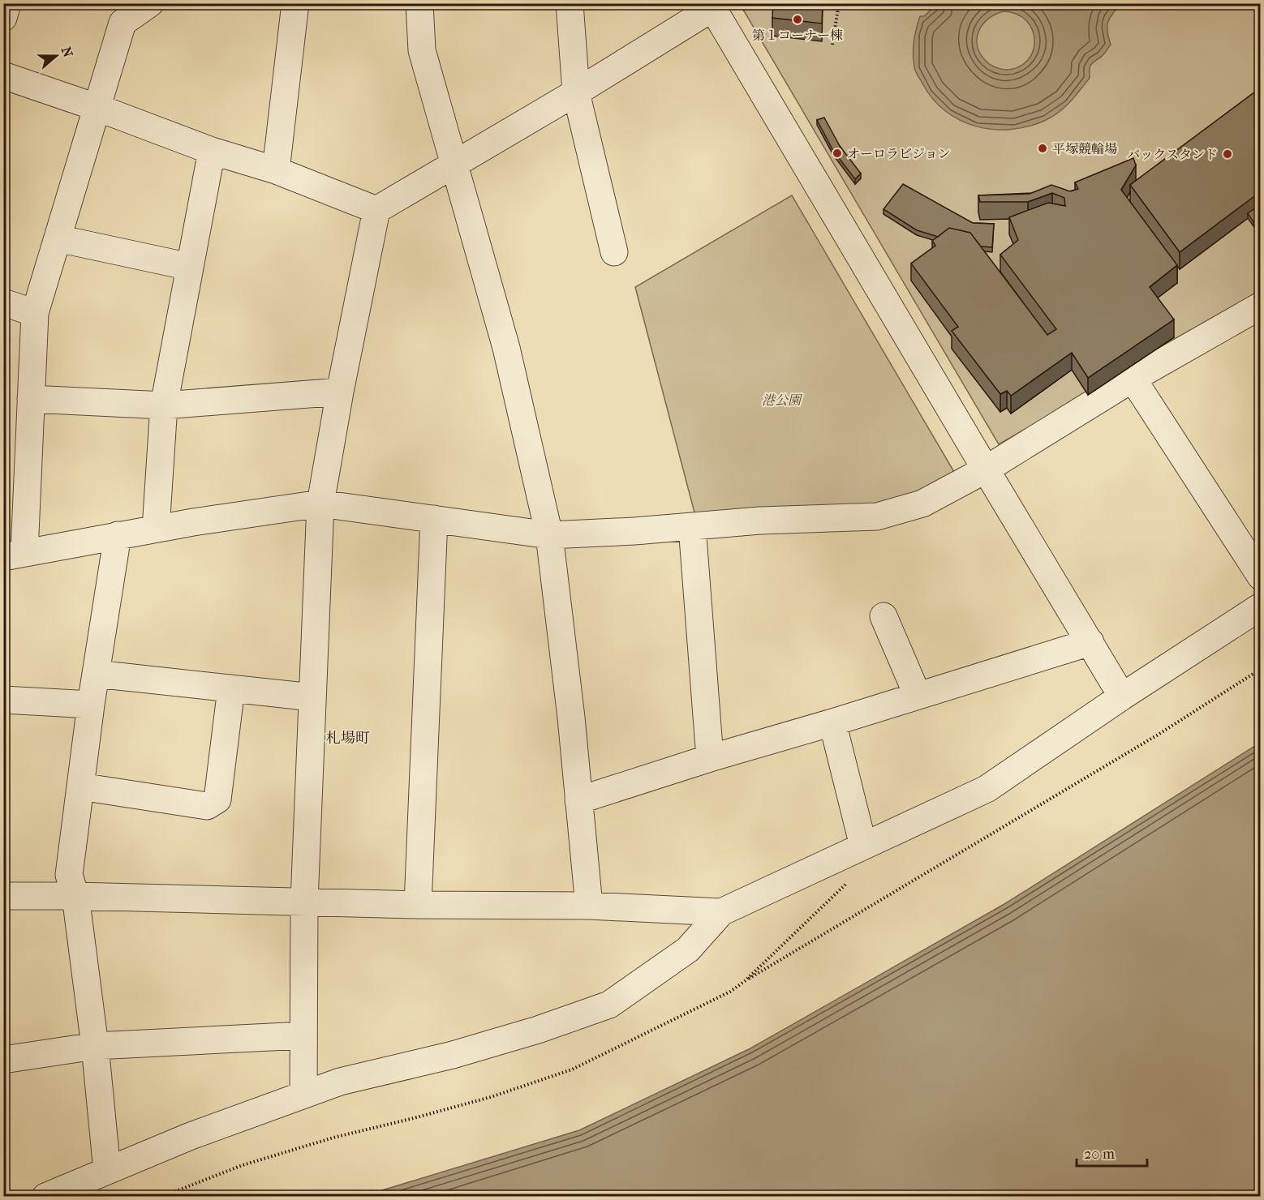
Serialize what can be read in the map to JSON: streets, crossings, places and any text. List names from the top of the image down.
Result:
{
  "districts": ["札場町"],
  "parks": ["港公園"],
  "places": [
    "第１コーナー棟",
    "平塚競輪場",
    "オーロラビジョン",
    "バックスタンド"
  ],
  "scale_bar": "20 m",
  "north": "right"
}
